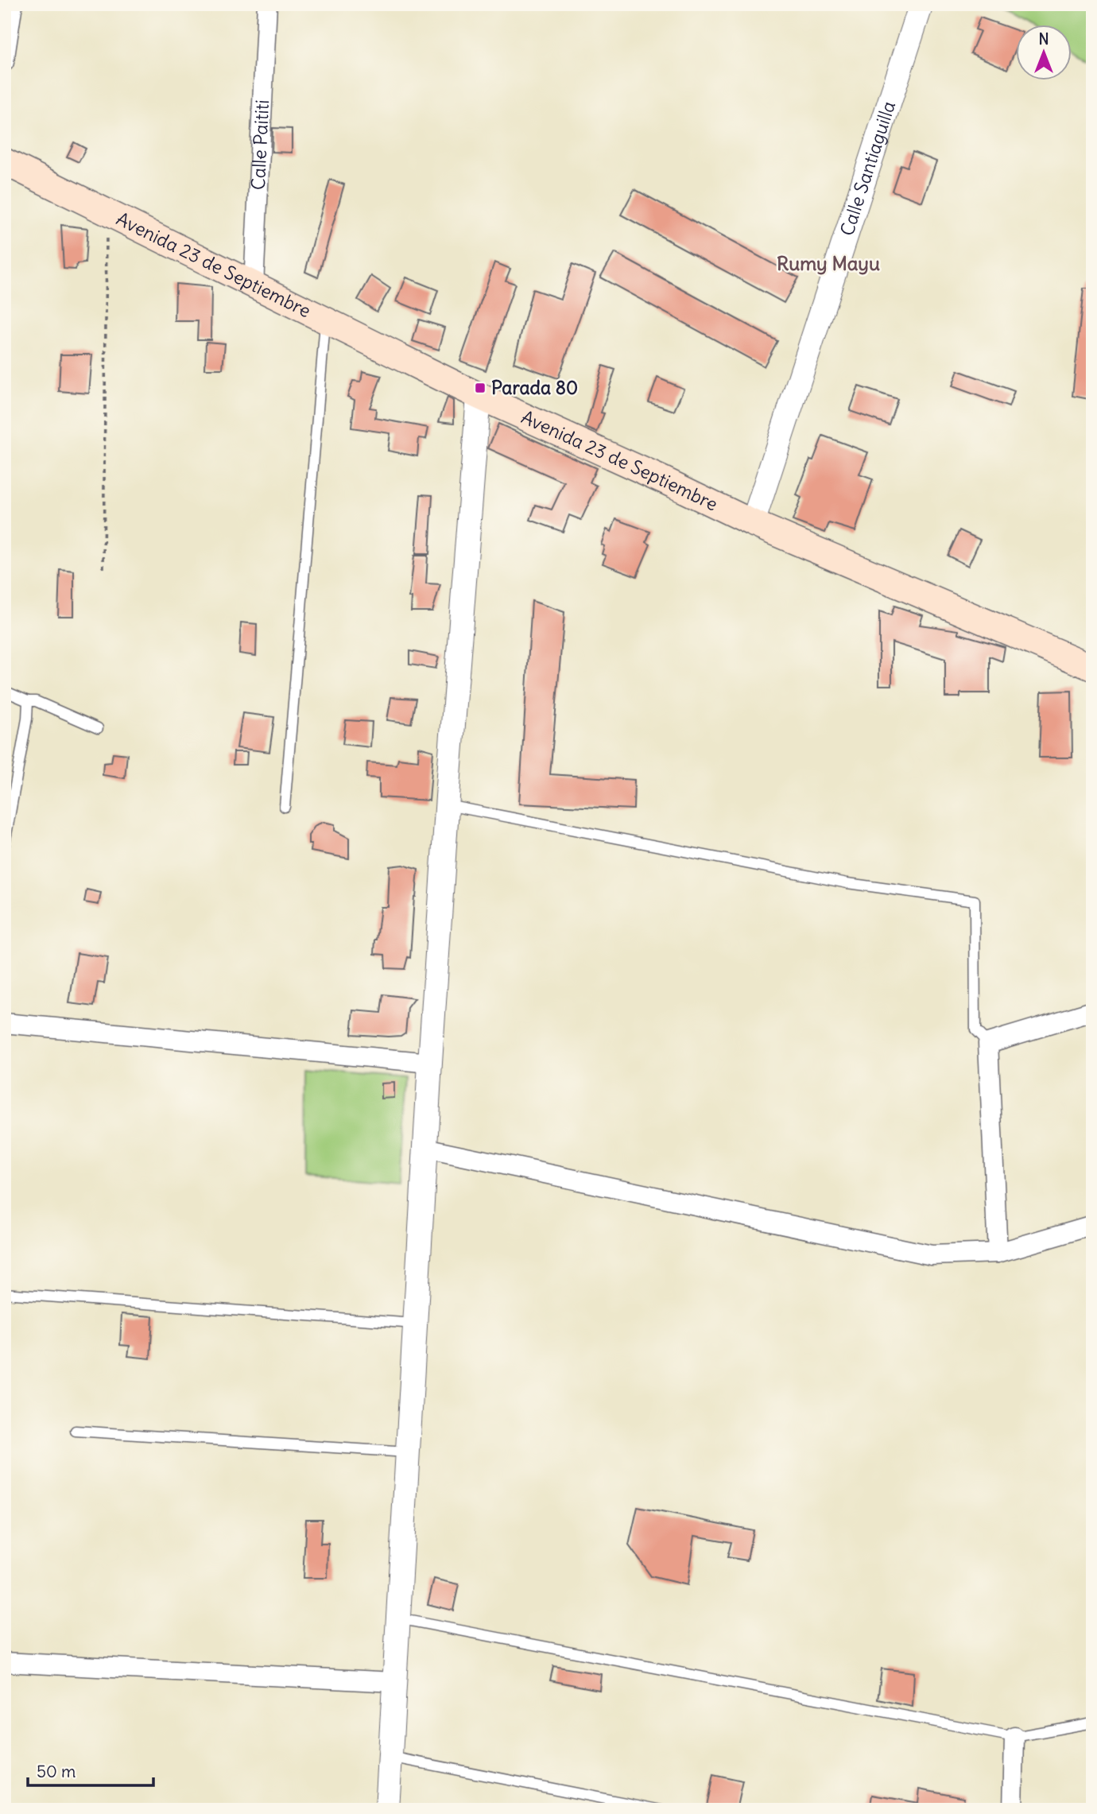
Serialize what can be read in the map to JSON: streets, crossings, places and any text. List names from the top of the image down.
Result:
{
  "streets": {
    "main road": ["Avenida 23 de Septiembre"],
    "street": ["Calle Paititi", "Calle Santiaguilla"]
  },
  "crossings": [
    ["Calle Paititi", "Avenida 23 de Septiembre"],
    ["Calle Santiaguilla", "Avenida 23 de Septiembre"]
  ],
  "districts": ["Rumy Mayu"],
  "places": {
    "transit": ["Parada 80"]
  },
  "scale_bar": "50 m",
  "north": "top"
}
